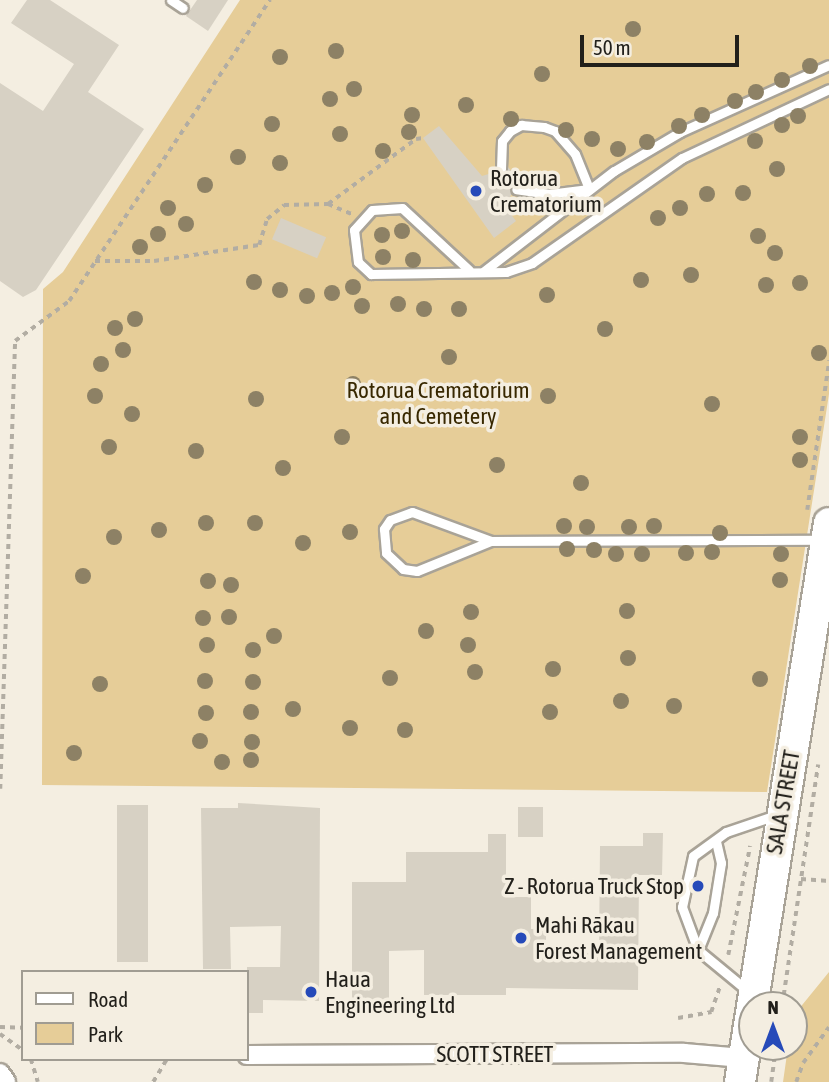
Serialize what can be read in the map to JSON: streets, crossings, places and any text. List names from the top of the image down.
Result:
{
  "streets": {
    "highway": ["SALA STREET"],
    "street": ["SCOTT STREET"]
  },
  "parks": ["Rotorua Crematorium and Cemetery"],
  "places": [
    "Rotorua Crematorium",
    "Z - Rotorua Truck Stop",
    "Mahi Rākau Forest Management",
    "Haua Engineering Ltd"
  ],
  "legend": ["Road", "Park"],
  "scale_bar": "50 m",
  "north": "top"
}
